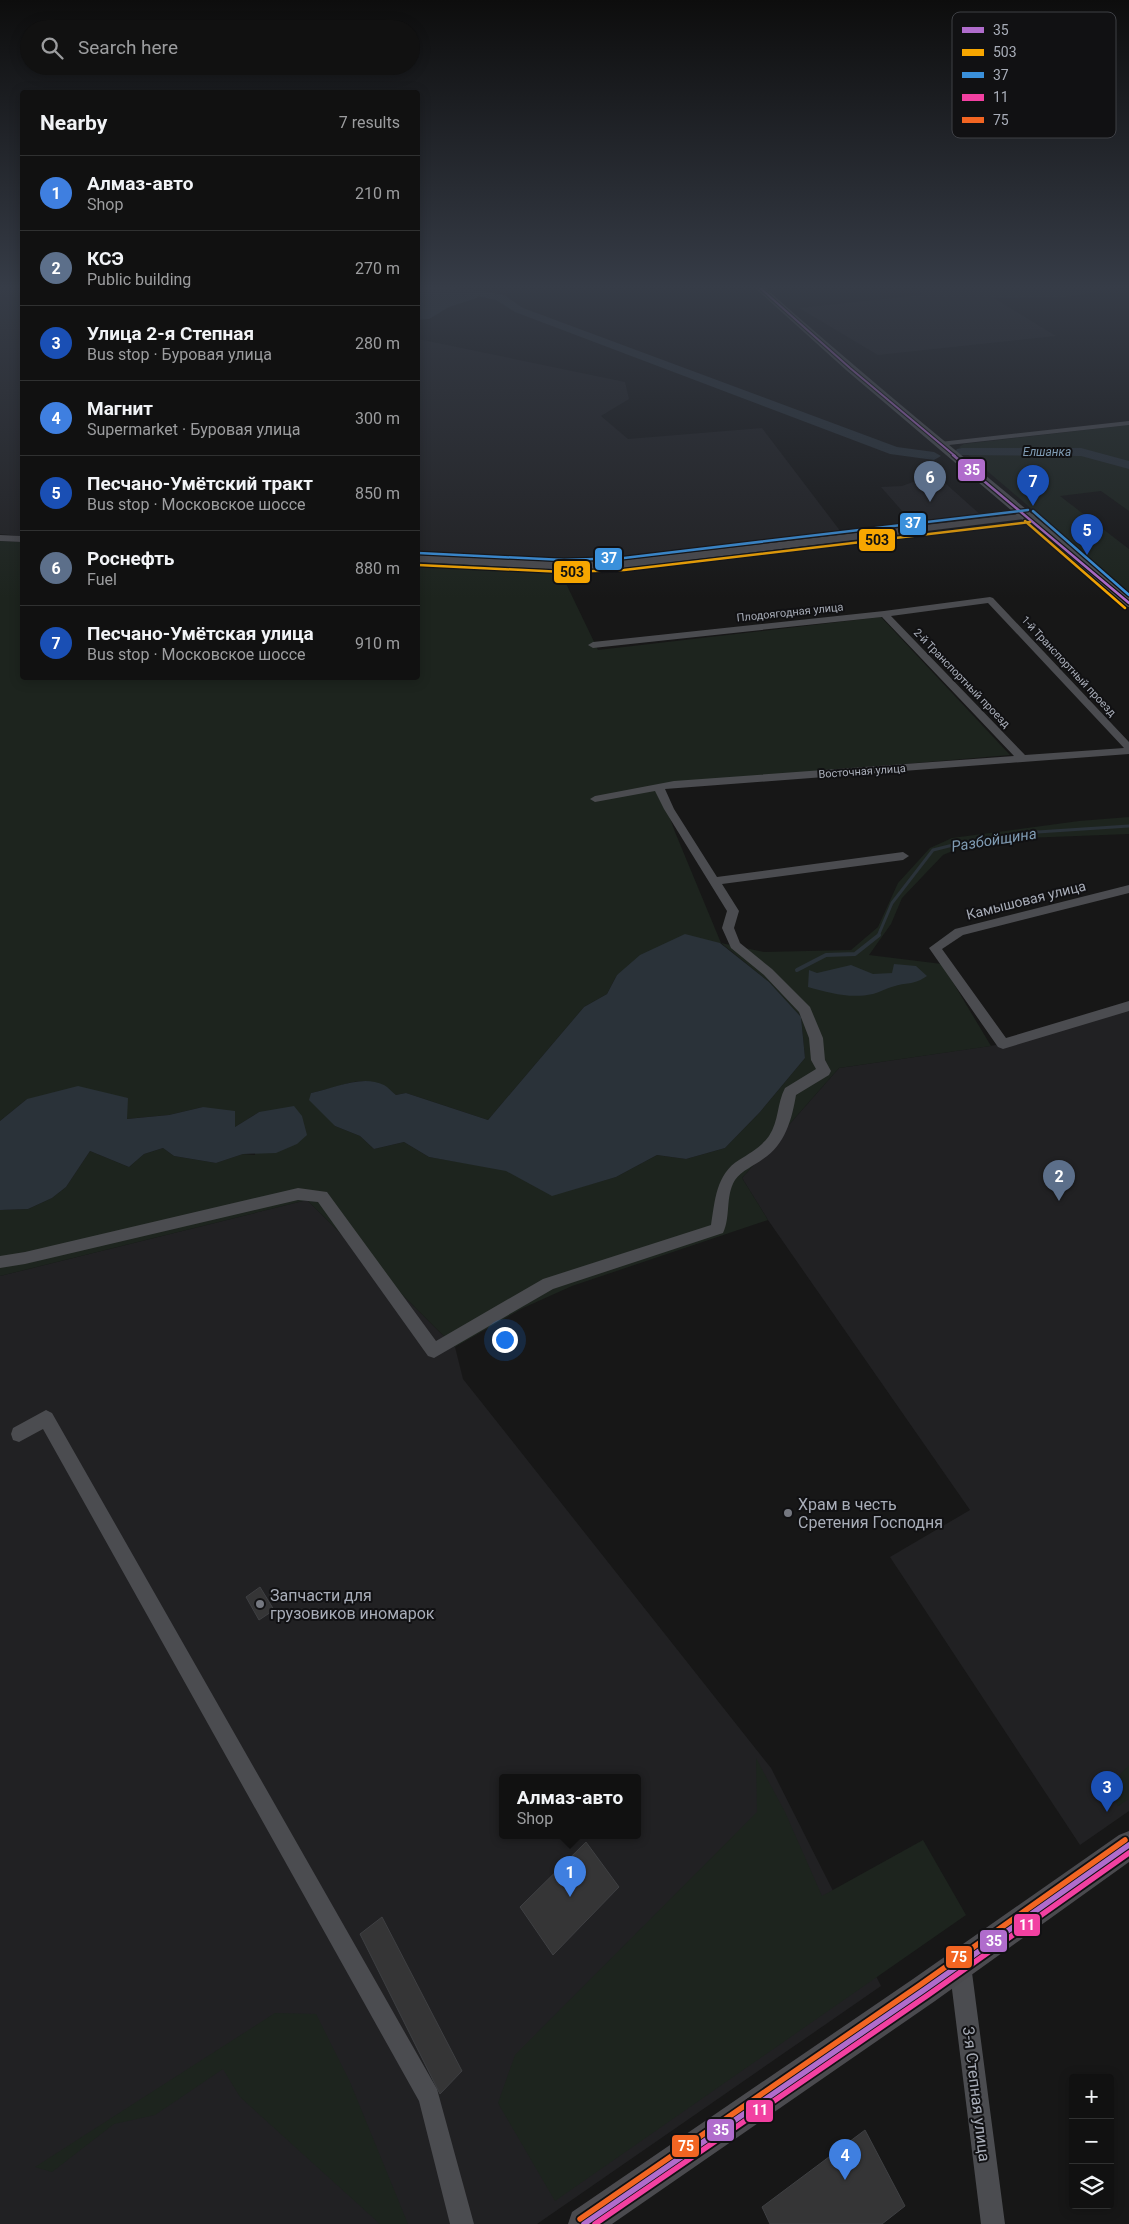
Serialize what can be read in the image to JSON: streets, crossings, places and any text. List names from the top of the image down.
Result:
{
  "streets": {
    "street": [
      "Плодоягодная улица",
      "1-й Транспортный проезд",
      "2-й Транспортный проезд",
      "Восточная улица",
      "Камышовая улица",
      "3-я Степная улица"
    ]
  },
  "crossings": [
    ["Плодоягодная улица", "1-й Транспортный проезд"],
    ["Плодоягодная улица", "2-й Транспортный проезд"],
    ["1-й Транспортный проезд", "Восточная улица"],
    ["2-й Транспортный проезд", "Восточная улица"]
  ],
  "water": ["Елшанка", "Разбойщина"],
  "places": ["Храм в честь Сретения Господня", "Запчасти для грузовиков иномарок"],
  "lines": [
    "transit line 35",
    "transit line 37",
    "transit line 503",
    "transit line 75",
    "transit line 11"
  ],
  "legend": [
    "35",
    "503",
    "37",
    "11",
    "75"
  ],
  "page": {
    "search": "Search here",
    "heading": ["Nearby", "7 results"],
    "list": [
      {
        "mark": "1",
        "name": "Алмаз-авто",
        "note": "Shop",
        "value": "210 m"
      },
      {
        "mark": "2",
        "name": "КСЭ",
        "note": "Public building",
        "value": "270 m"
      },
      {
        "mark": "3",
        "name": "Улица 2-я Степная",
        "note": "Bus stop · Буровая улица",
        "value": "280 m"
      },
      {
        "mark": "4",
        "name": "Магнит",
        "note": "Supermarket · Буровая улица",
        "value": "300 m"
      },
      {
        "mark": "5",
        "name": "Песчано-Умётский тракт",
        "note": "Bus stop · Московское шоссе",
        "value": "850 m"
      },
      {
        "mark": "6",
        "name": "Роснефть",
        "note": "Fuel",
        "value": "880 m"
      },
      {
        "mark": "7",
        "name": "Песчано-Умётская улица",
        "note": "Bus stop · Московское шоссе",
        "value": "910 m"
      }
    ],
    "pins": [
      "6",
      "7",
      "5",
      "2",
      "3",
      "1",
      "4"
    ],
    "popup": ["Алмаз-авто", "Shop"],
    "map_buttons": ["+", "−"]
  }
}
